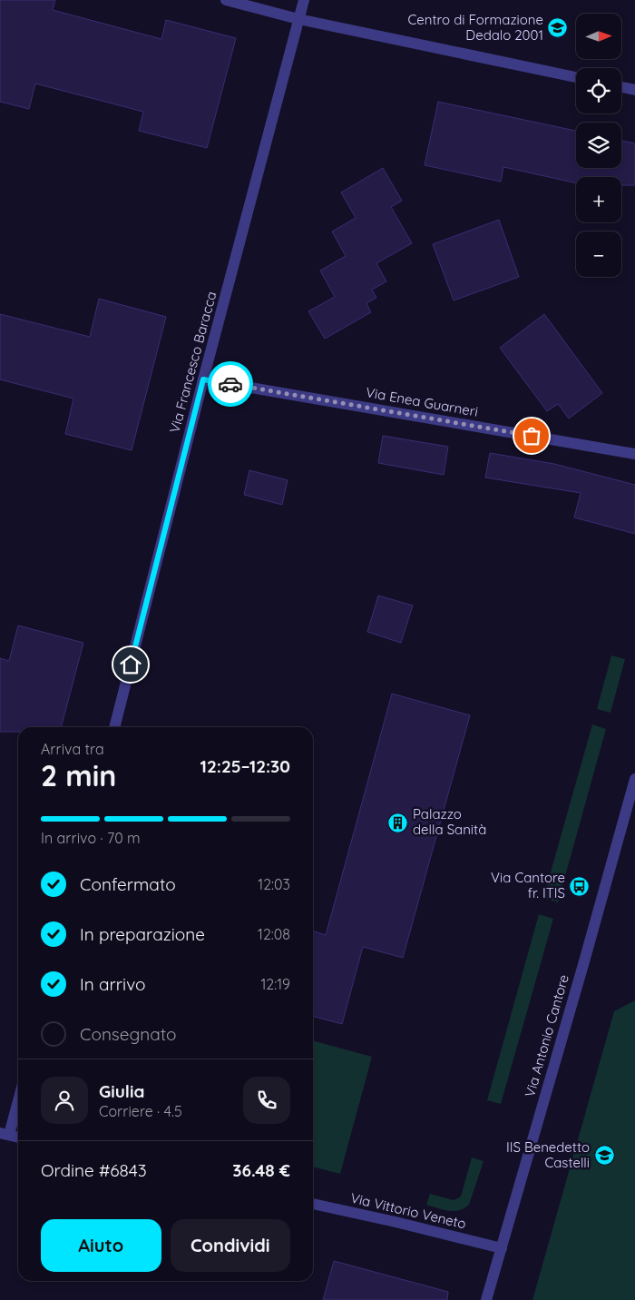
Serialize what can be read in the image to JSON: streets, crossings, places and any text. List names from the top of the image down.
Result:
{
  "streets": {
    "street": [
      "Via Francesco Baracca",
      "Via Enea Guarneri",
      "Via Antonio Cantore",
      "Via Vittorio Veneto"
    ]
  },
  "crossings": [
    ["Via Francesco Baracca", "Via Enea Guarneri"],
    ["Via Antonio Cantore", "Via Vittorio Veneto"]
  ],
  "places": {
    "school or university": ["Centro di Formazione Dedalo 2001", "IIS Benedetto Castelli"],
    "building": ["Palazzo della Sanità"],
    "bus stop": ["Via Cantore fr. ITIS"]
  },
  "north": "right",
  "page": {
    "map_buttons": ["+", "−"],
    "heading": ["2 min", "Arriva tra", "12:25–12:30"],
    "panel": [
      "Giulia",
      "Corriere · 4.5",
      "Ordine #6843",
      "36.48 €"
    ],
    "bar": "In arrivo · 70 m",
    "list": [
      ["Confermato", "12:03"],
      ["In preparazione", "12:08"],
      ["In arrivo", "12:19"],
      "Consegnato"
    ],
    "buttons": ["Aiuto", "Condividi"]
  }
}
